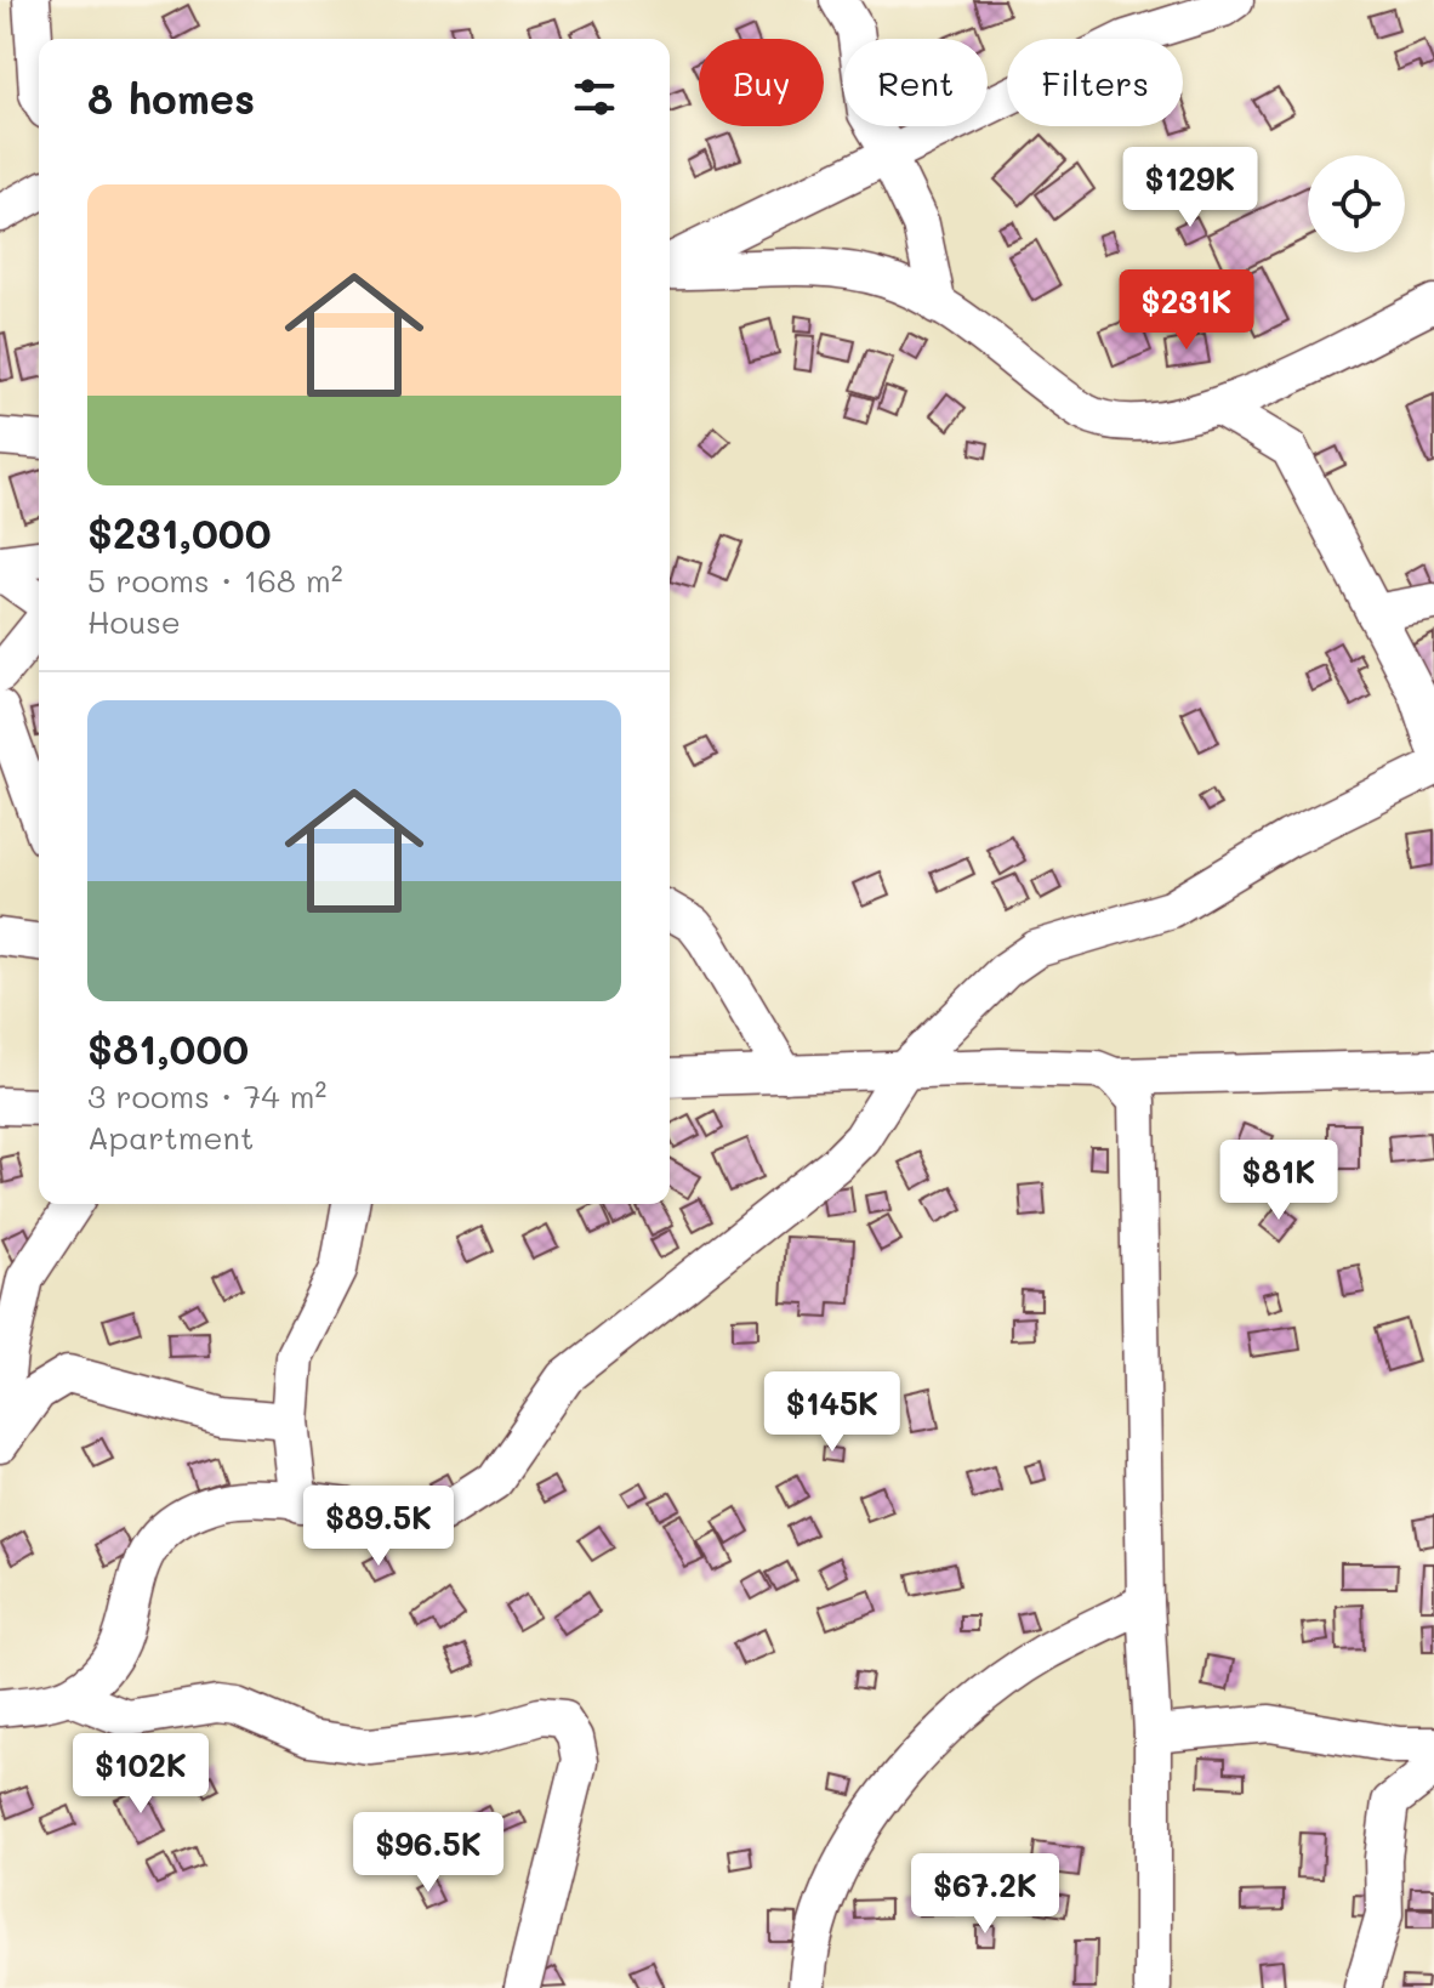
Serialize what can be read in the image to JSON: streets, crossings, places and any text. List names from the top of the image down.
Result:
{
  "page": {
    "chip": ["Buy", "Rent", "Filters"],
    "heading": "8 homes",
    "price": [
      "$129K",
      "$231K",
      "$81K",
      "$145K",
      "$89.5K",
      "$102K",
      "$96.5K",
      "$67.2K"
    ],
    "list": [
      {
        "name": "$231,000",
        "note": "5 rooms · 168 m² · House"
      },
      {
        "name": "$81,000",
        "note": "3 rooms · 74 m² · Apartment"
      }
    ]
  }
}
